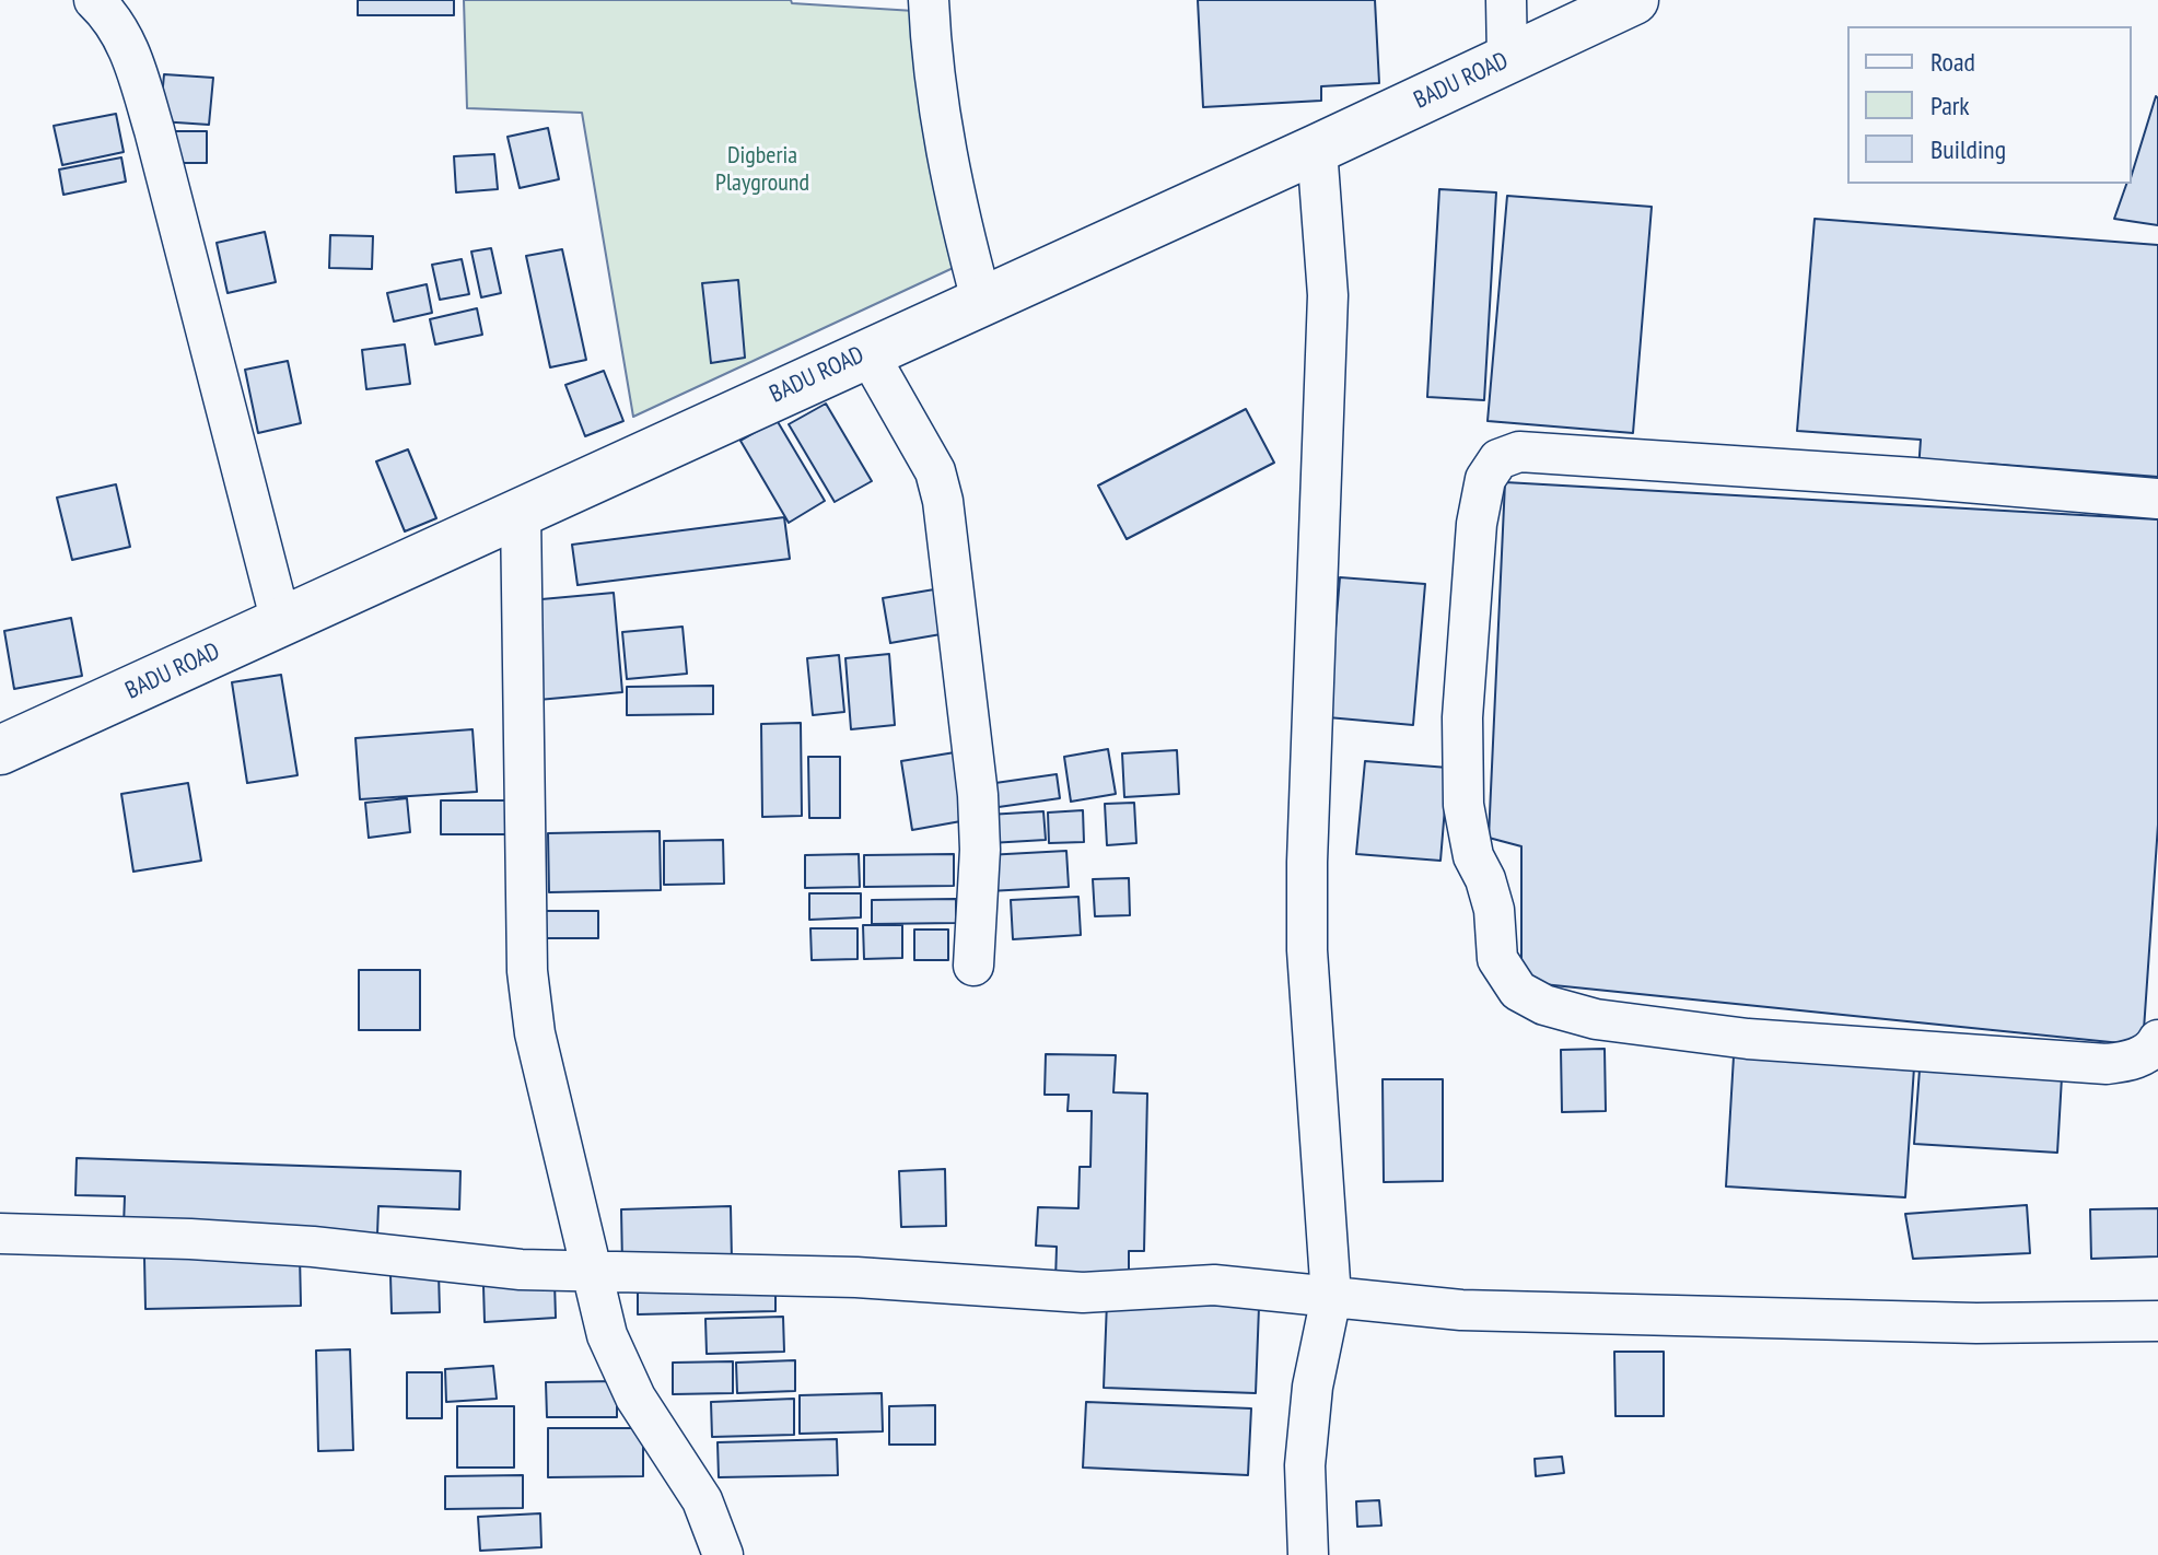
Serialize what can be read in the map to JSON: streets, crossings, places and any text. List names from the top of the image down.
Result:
{
  "streets": {
    "main road": ["BADU ROAD"]
  },
  "parks": ["Digberia Playground"],
  "legend": ["Road", "Park", "Building"]
}
